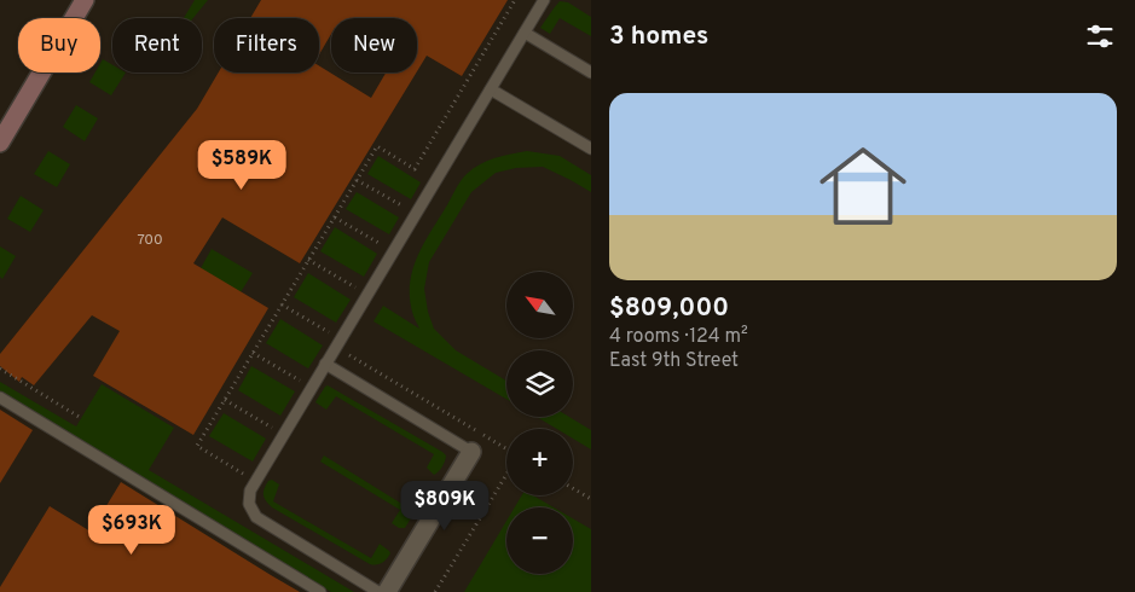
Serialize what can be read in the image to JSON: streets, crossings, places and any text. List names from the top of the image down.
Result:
{
  "house_numbers": ["700"],
  "north": "top left",
  "page": {
    "heading": "3 homes",
    "chip": [
      "Buy",
      "Rent",
      "Filters",
      "New"
    ],
    "list": [
      {
        "name": "$809,000",
        "note": "4 rooms · 124 m² · East 9th Street"
      }
    ],
    "price": ["$589K", "$809K", "$693K"],
    "map_buttons": ["+", "−"]
  }
}
